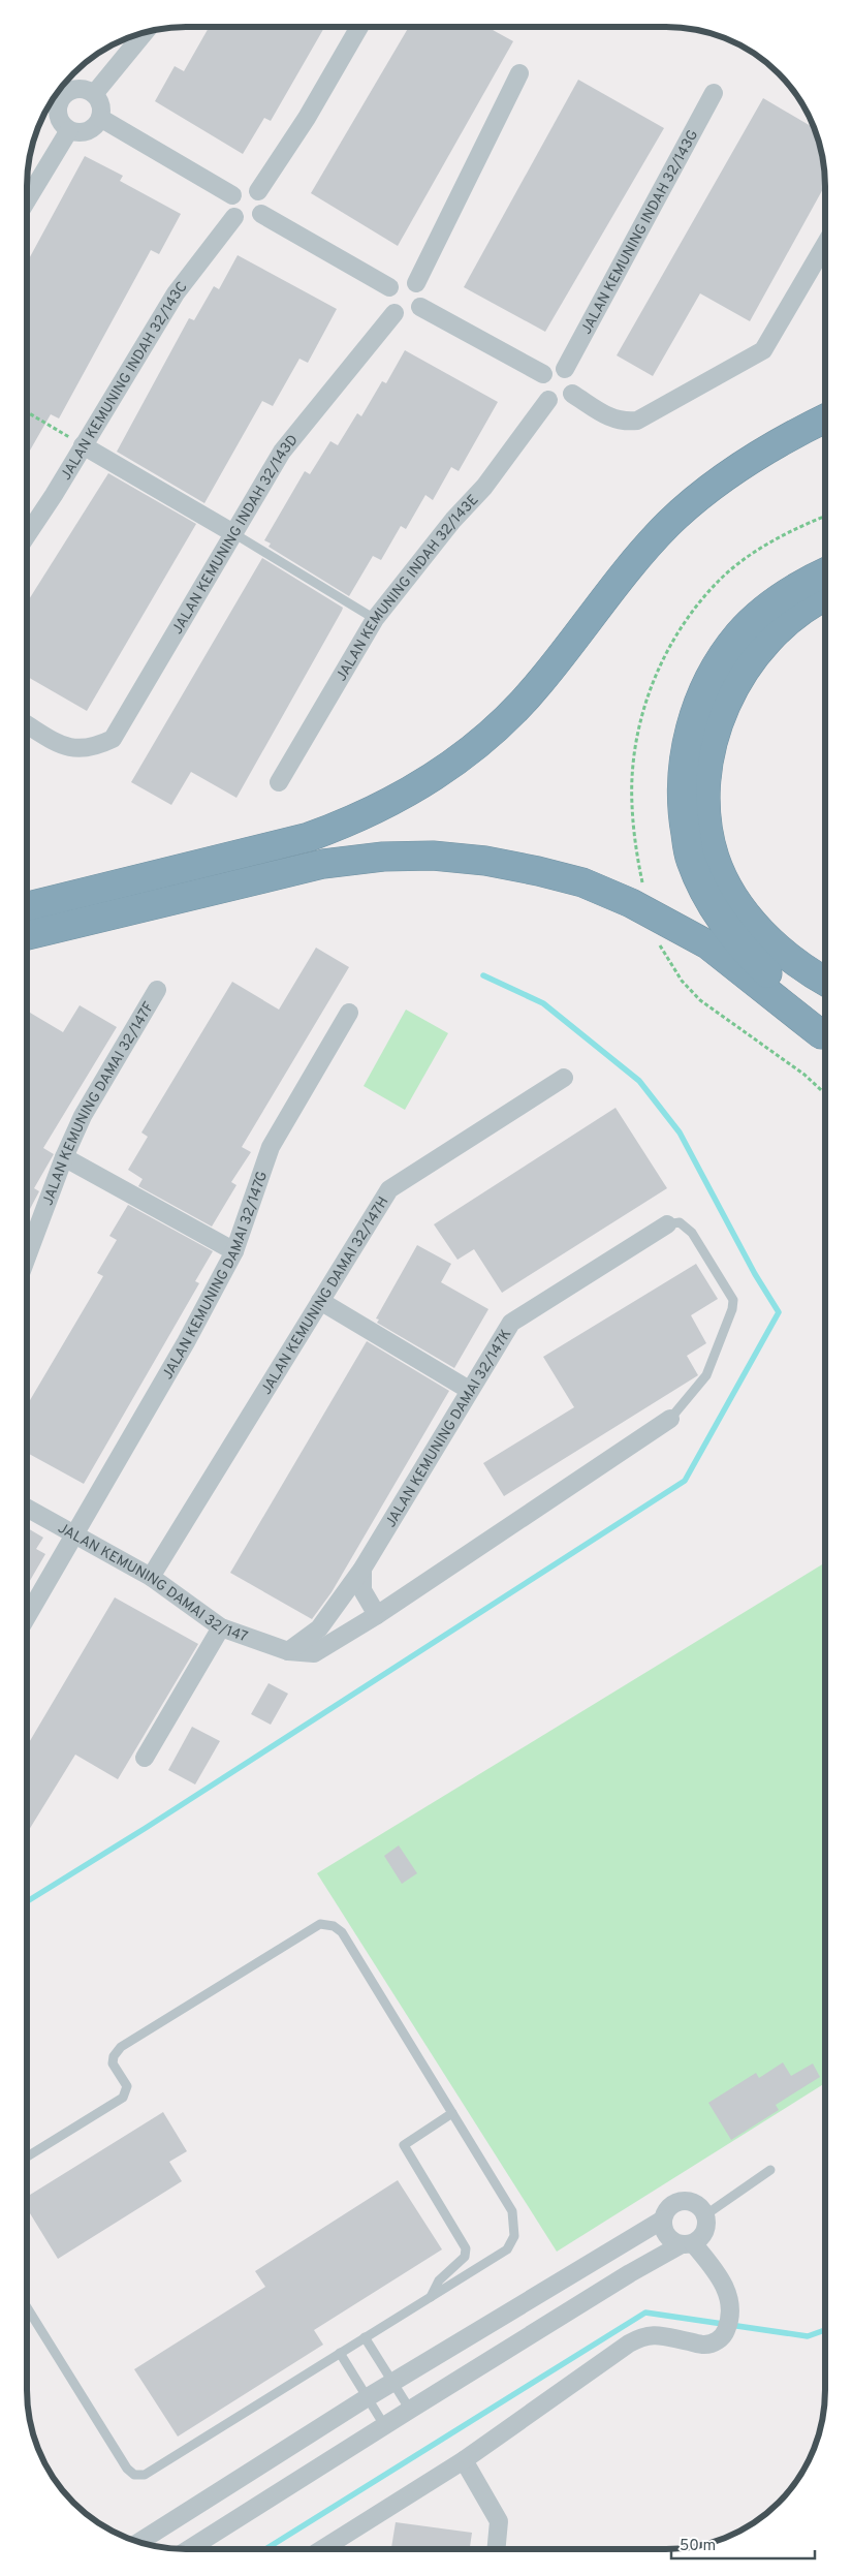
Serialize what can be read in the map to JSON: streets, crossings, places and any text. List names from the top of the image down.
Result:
{
  "streets": {
    "street": [
      "JALAN KEMUNING INDAH 32/143G",
      "JALAN KEMUNING INDAH 32/143C",
      "JALAN KEMUNING INDAH 32/143D",
      "JALAN KEMUNING INDAH 32/143E",
      "JALAN KEMUNING DAMAI 32/147F",
      "JALAN KEMUNING DAMAI 32/147G",
      "JALAN KEMUNING DAMAI 32/147H",
      "JALAN KEMUNING DAMAI 32/147K",
      "JALAN KEMUNING DAMAI 32/147"
    ]
  },
  "crossings": [
    ["JALAN KEMUNING INDAH 32/143G", "JALAN KEMUNING INDAH 32/143E"],
    ["JALAN KEMUNING DAMAI 32/147G", "JALAN KEMUNING DAMAI 32/147"],
    ["JALAN KEMUNING DAMAI 32/147H", "JALAN KEMUNING DAMAI 32/147"],
    ["JALAN KEMUNING DAMAI 32/147K", "JALAN KEMUNING DAMAI 32/147"]
  ],
  "scale_bar": "50 m"
}
